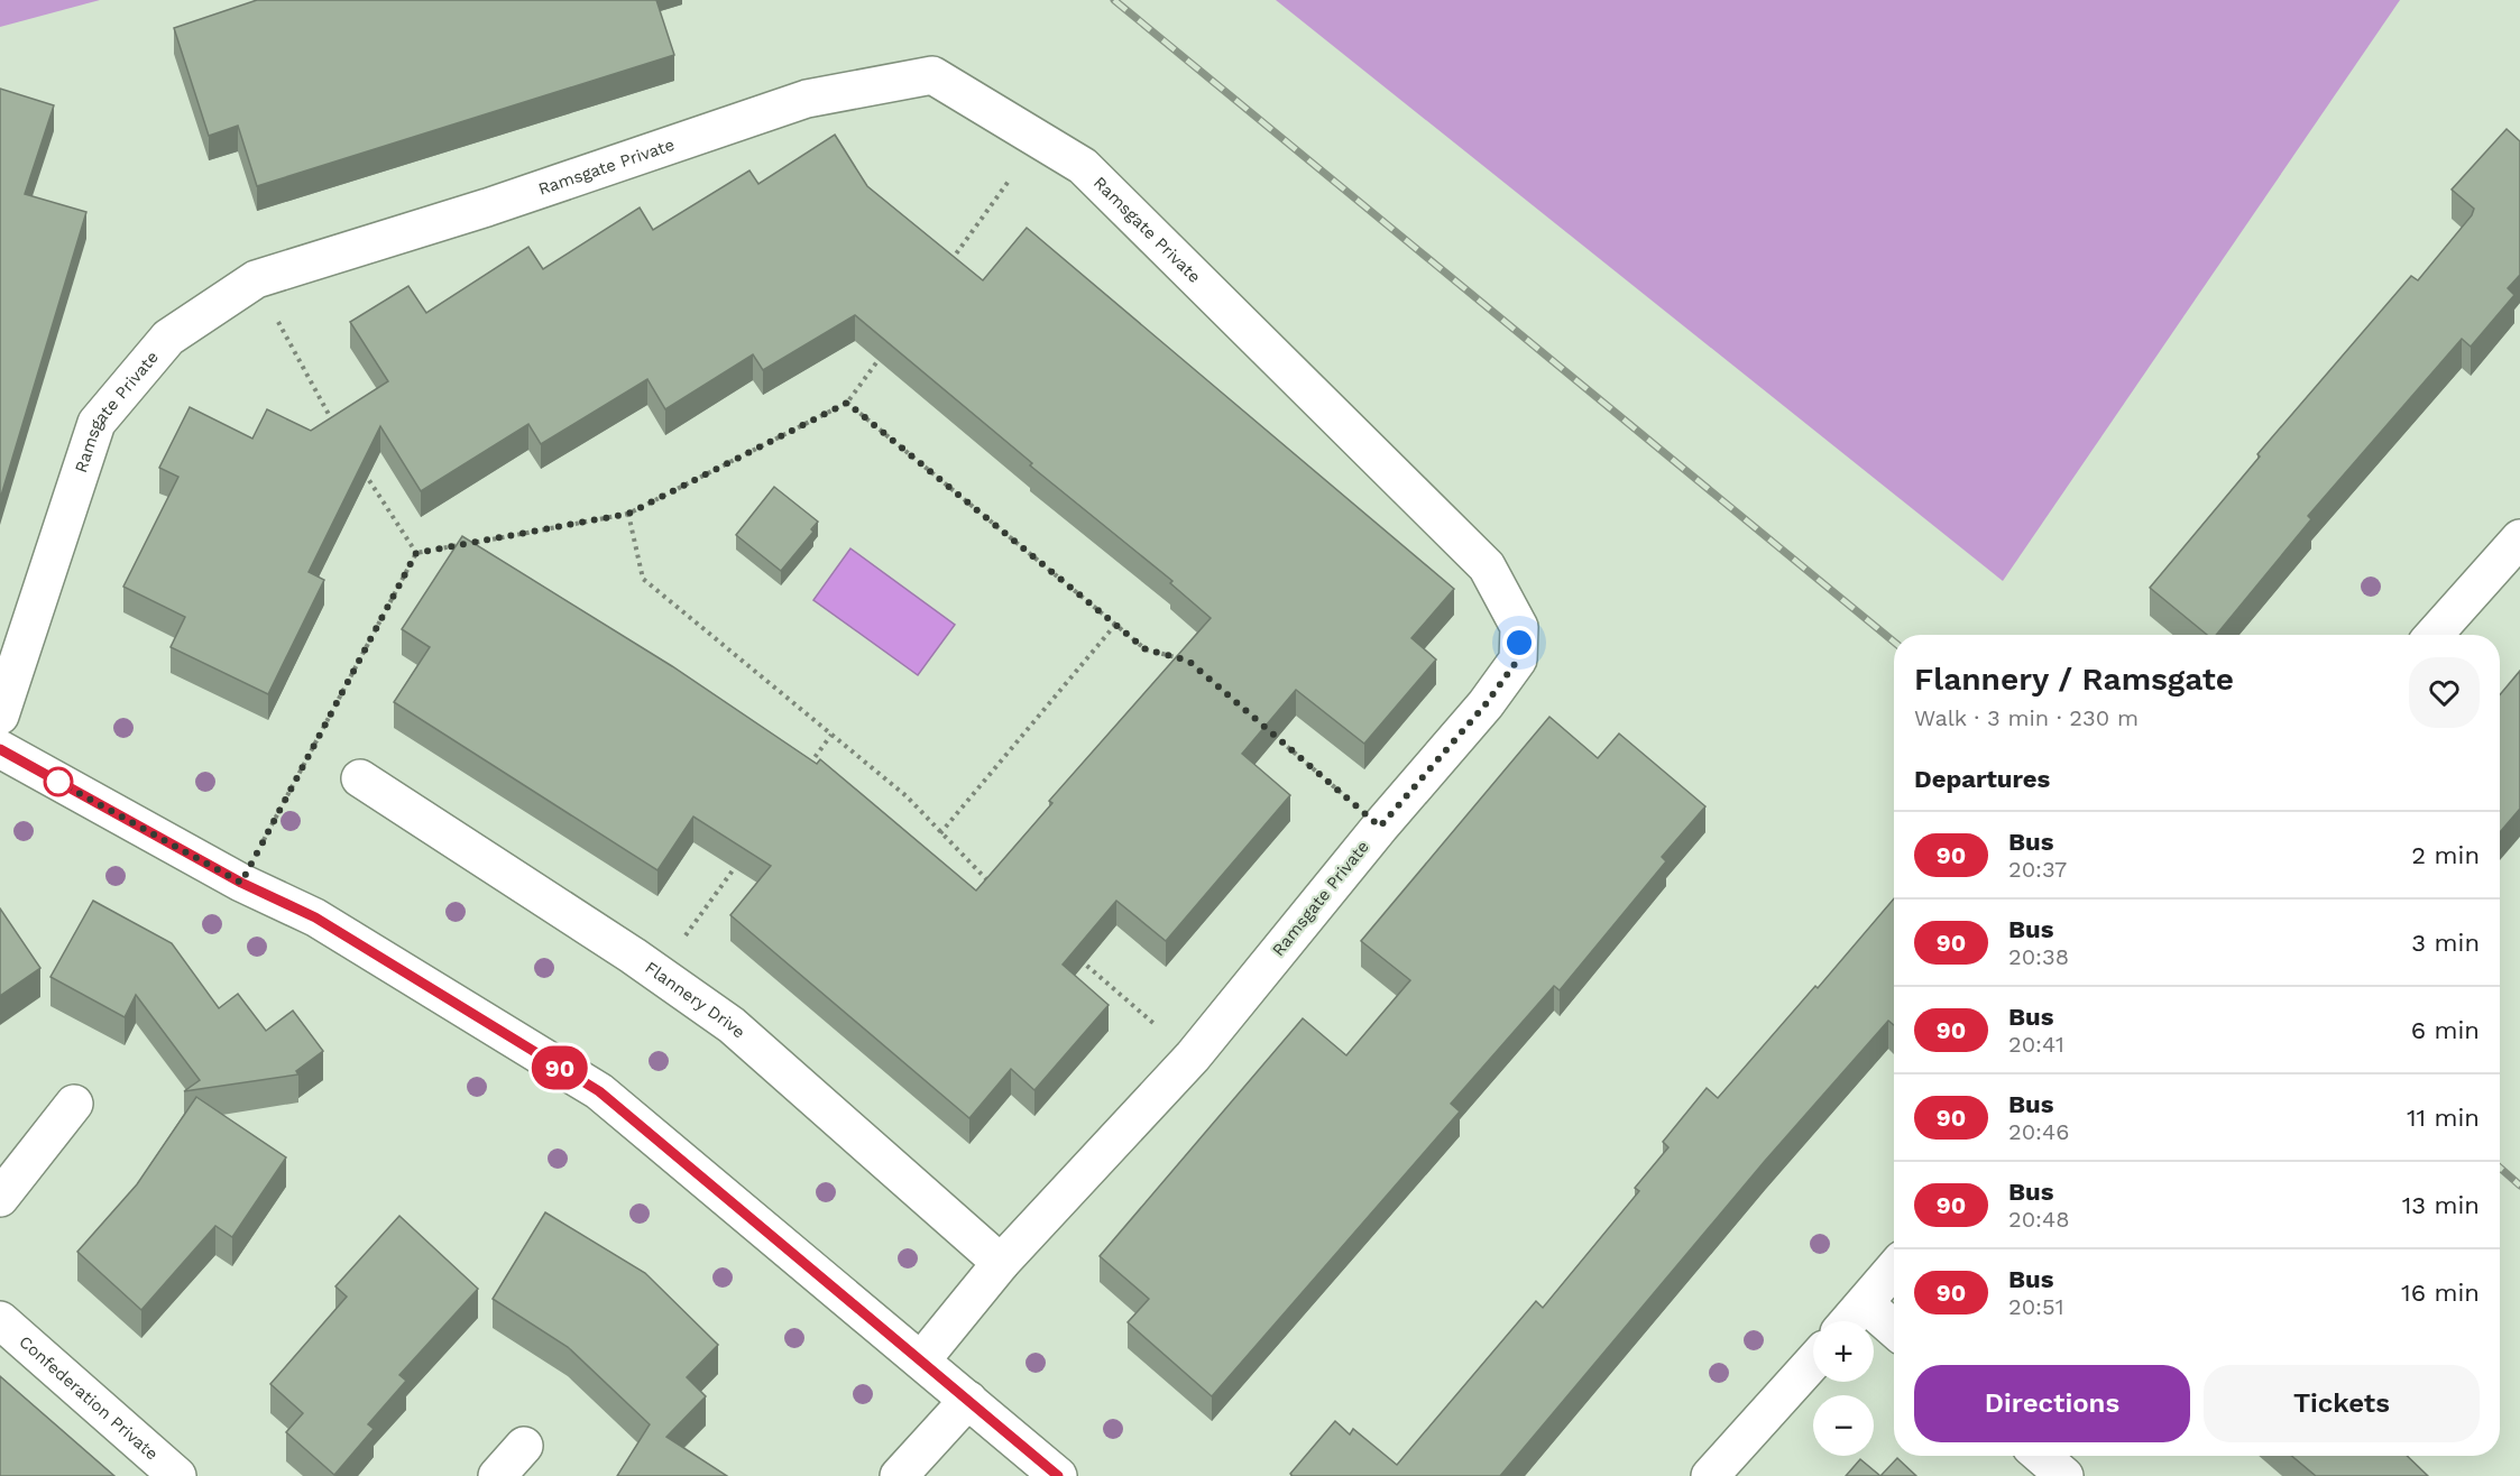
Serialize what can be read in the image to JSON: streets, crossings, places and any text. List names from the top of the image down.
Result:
{
  "streets": {
    "street": ["Ramsgate Private", "Flannery Drive", "Confederation Private"]
  },
  "crossings": [
    ["Ramsgate Private", "Flannery Drive"]
  ],
  "lines": ["bus line 90"],
  "page": {
    "on_map": "90",
    "heading": [
      ["Flannery / Ramsgate", "Walk · 3 min · 230 m"],
      "Departures"
    ],
    "list": [
      {
        "mark": "90",
        "name": "Bus",
        "note": "20:37",
        "value": "2 min"
      },
      {
        "mark": "90",
        "name": "Bus",
        "note": "20:38",
        "value": "3 min"
      },
      {
        "mark": "90",
        "name": "Bus",
        "note": "20:41",
        "value": "6 min"
      },
      {
        "mark": "90",
        "name": "Bus",
        "note": "20:46",
        "value": "11 min"
      },
      {
        "mark": "90",
        "name": "Bus",
        "note": "20:48",
        "value": "13 min"
      },
      {
        "mark": "90",
        "name": "Bus",
        "note": "20:51",
        "value": "16 min"
      }
    ],
    "map_buttons": ["+", "−"],
    "buttons": ["Directions", "Tickets"]
  }
}
